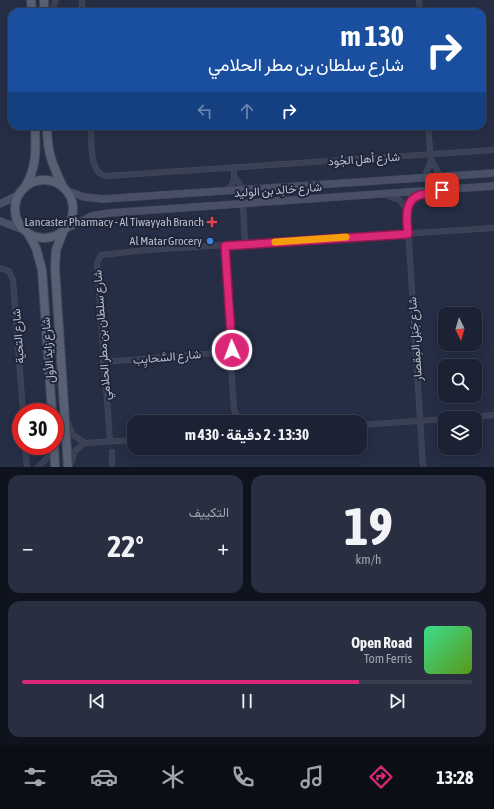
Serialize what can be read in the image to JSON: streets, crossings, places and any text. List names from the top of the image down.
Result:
{
  "streets": {
    "main road": ["شارع زايد الأول"],
    "street": [
      "شارع أهل الجُود",
      "شارع خالِد بن الوليد",
      "شارع سلطان بن مطر الحلامي",
      "شارع التحية",
      "شارع جَبَل المِقصار",
      "شارع السَّحايِب"
    ]
  },
  "crossings": [
    ["شارع خالِد بن الوليد", "شارع زايد الأول"],
    ["شارع سلطان بن مطر الحلامي", "شارع جَبَل المِقصار"],
    ["شارع سلطان بن مطر الحلامي", "شارع السَّحايِب"]
  ],
  "places": {
    "health": ["Lancaster Pharmacy - Al Tiwayyah Branch"],
    "other": ["Al Matar Grocery"]
  },
  "north": "bottom",
  "page": {
    "turn": ["130 m", "شارع سلطان بن مطر الحلامي"],
    "limit": "30",
    "trip": "13:30 · 2 دقيقة · 430 m",
    "tile": [
      ["19", "km/h"],
      "التكييف"
    ],
    "heat": ["−", "22°", "+"],
    "song": ["Open Road", "Tom Ferris"],
    "tabs": "13:28"
  }
}
